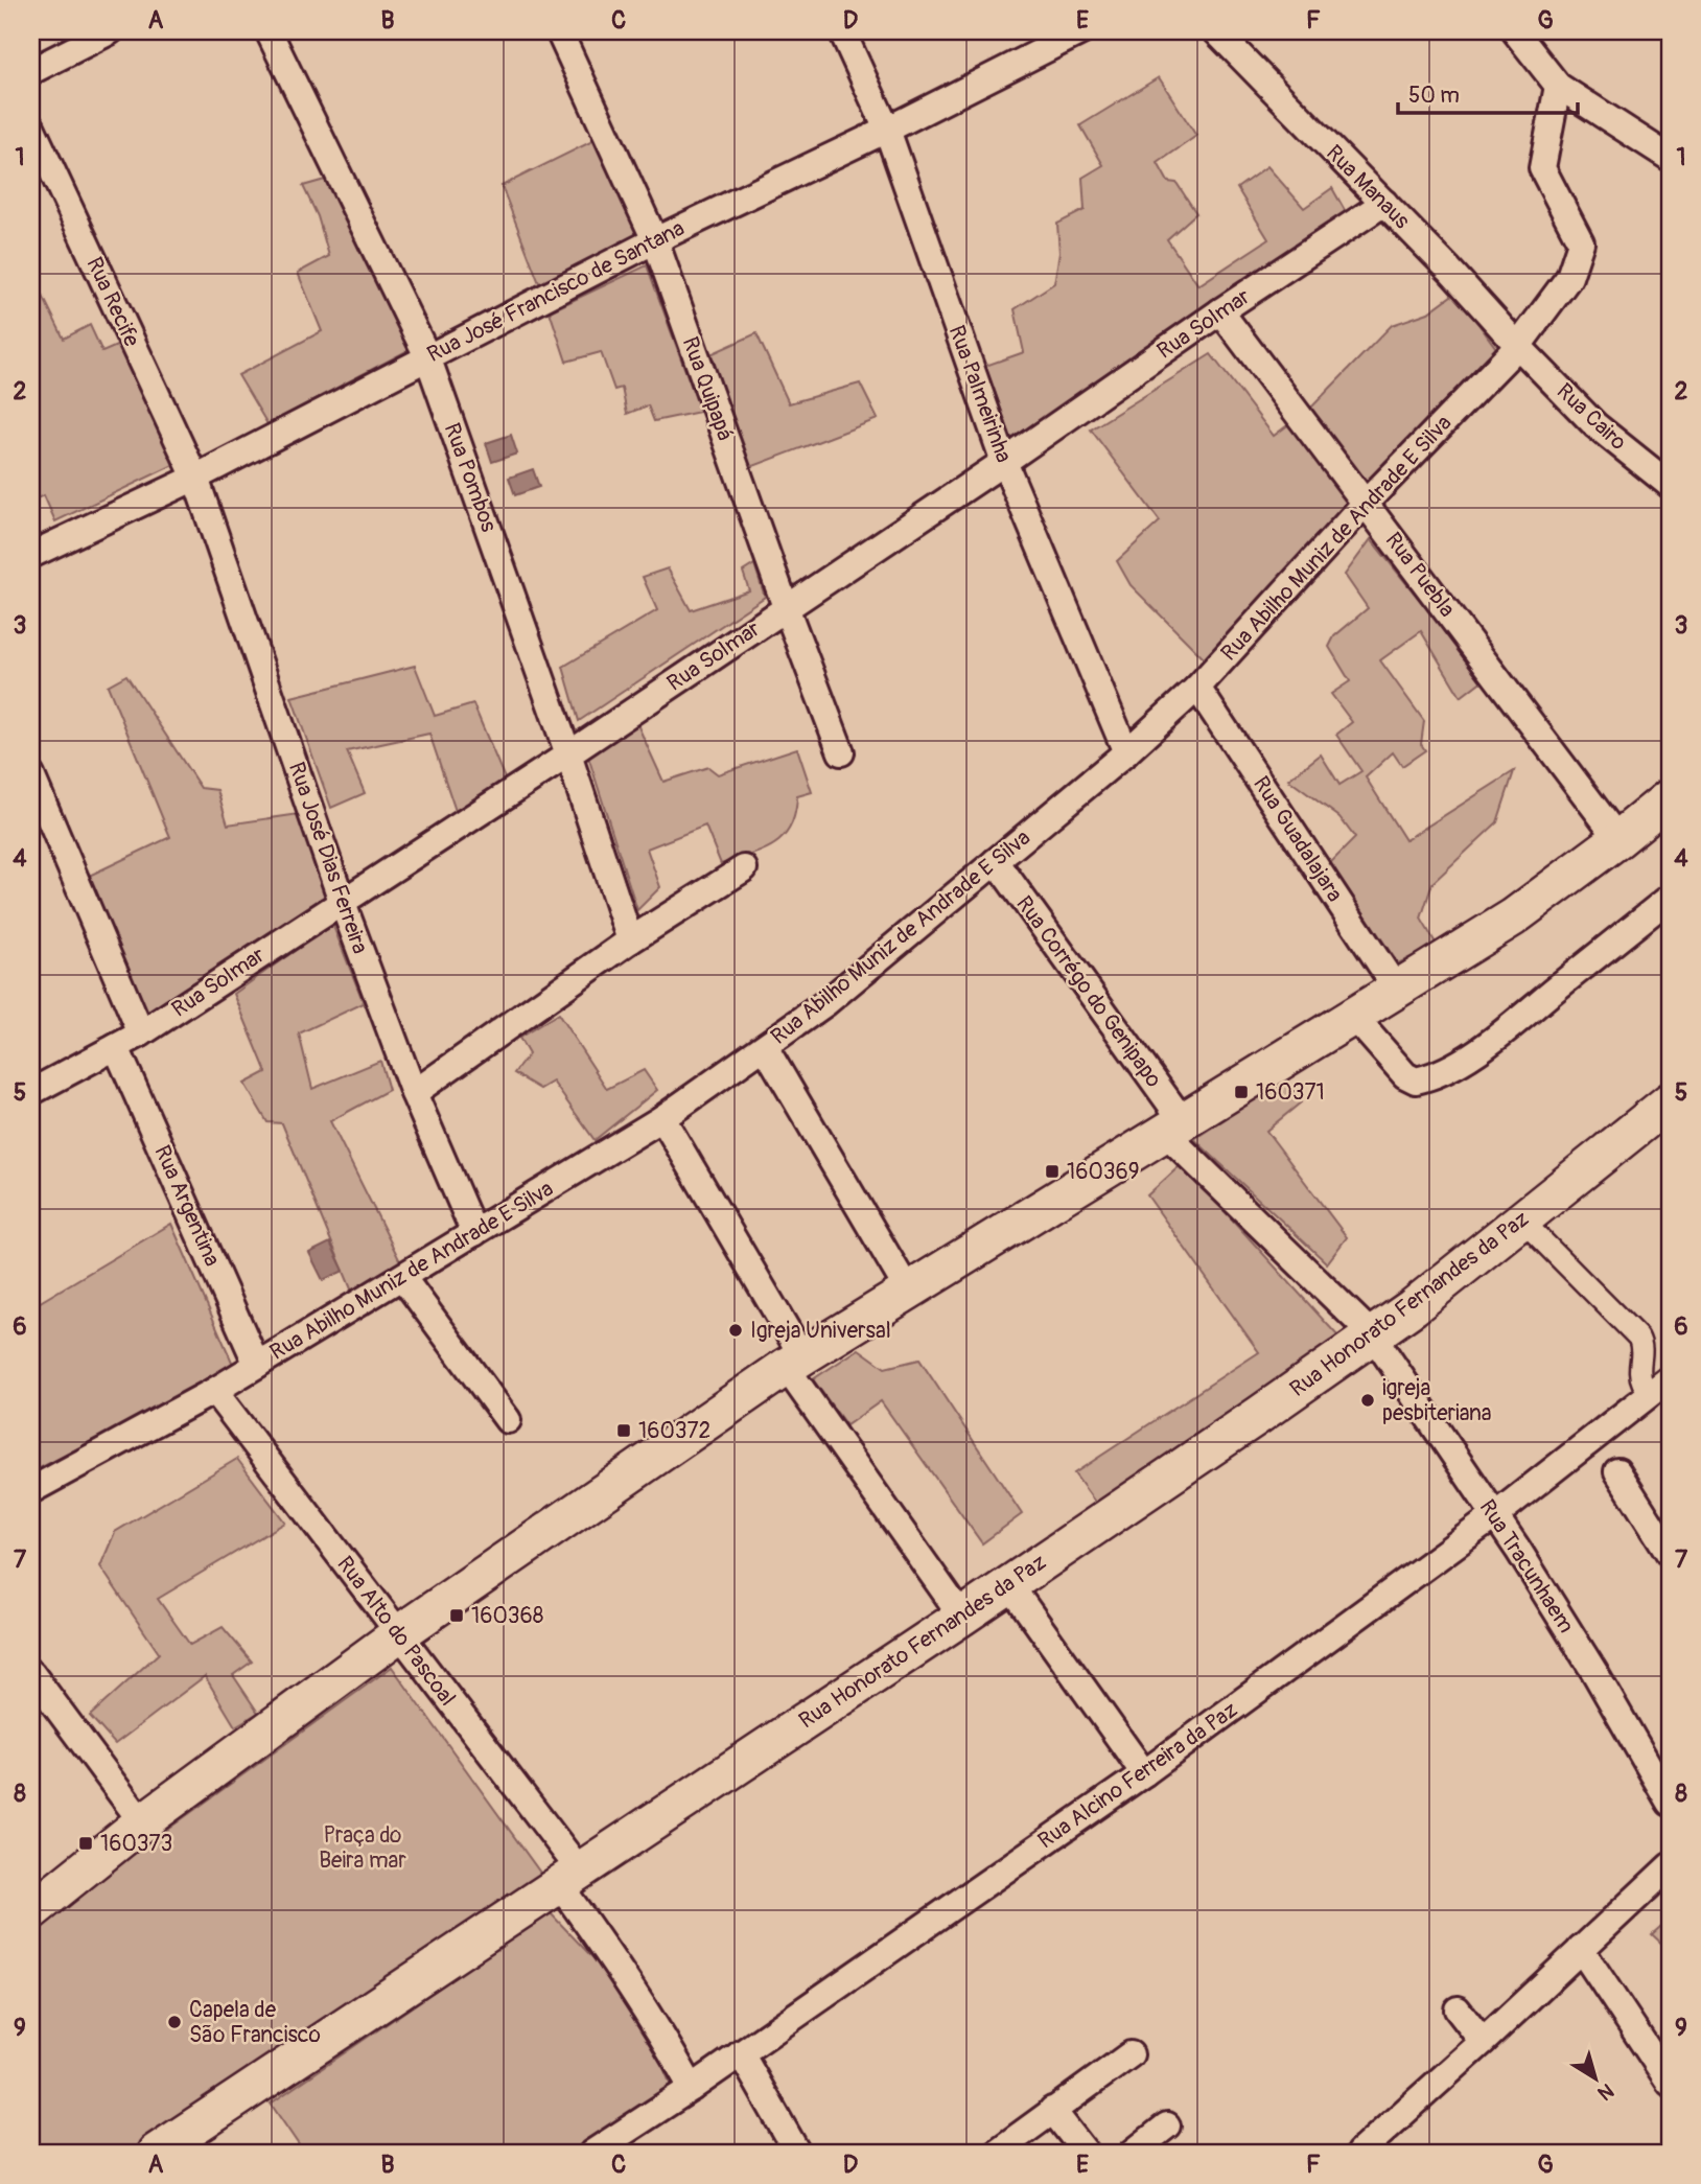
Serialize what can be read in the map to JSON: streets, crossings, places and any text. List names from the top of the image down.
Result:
{
  "streets": {
    "main road": ["Rua Honorato Fernandes da Paz"],
    "street": [
      "Rua Manaus",
      "Rua José Francisco de Santana",
      "Rua Recife",
      "Rua Solmar",
      "Rua Quipapá",
      "Rua Palmeirinha",
      "Rua Cairo",
      "Rua Pombos",
      "Rua Abilho Muniz de Andrade E Silva",
      "Rua Puebla",
      "Rua Guadalajara",
      "Rua José Dias Ferreira",
      "Rua Corrégo do Genipapo",
      "Rua Argentina",
      "Rua Tracunhaem",
      "Rua Alto do Pascoal",
      "Rua Alcino Ferreira da Paz"
    ]
  },
  "crossings": [
    ["Rua Manaus", "Rua Solmar"],
    ["Rua Manaus", "Rua Cairo"],
    ["Rua Manaus", "Rua Abilho Muniz de Andrade E Silva"],
    ["Rua José Francisco de Santana", "Rua Recife"],
    ["Rua José Francisco de Santana", "Rua Quipapá"],
    ["Rua José Francisco de Santana", "Rua Palmeirinha"],
    ["Rua José Francisco de Santana", "Rua Pombos"],
    ["Rua José Francisco de Santana", "Rua José Dias Ferreira"],
    ["Rua Recife", "Rua José Dias Ferreira"],
    ["Rua Solmar", "Rua Quipapá"],
    ["Rua Solmar", "Rua Palmeirinha"],
    ["Rua Solmar", "Rua Pombos"],
    ["Rua Solmar", "Rua Puebla"],
    ["Rua Solmar", "Rua José Dias Ferreira"],
    ["Rua Solmar", "Rua Argentina"],
    ["Rua Palmeirinha", "Rua Abilho Muniz de Andrade E Silva"],
    ["Rua Cairo", "Rua Abilho Muniz de Andrade E Silva"],
    ["Rua Abilho Muniz de Andrade E Silva", "Rua Puebla"],
    ["Rua Abilho Muniz de Andrade E Silva", "Rua Guadalajara"],
    ["Rua Abilho Muniz de Andrade E Silva", "Rua José Dias Ferreira"],
    ["Rua Abilho Muniz de Andrade E Silva", "Rua Corrégo do Genipapo"],
    ["Rua Abilho Muniz de Andrade E Silva", "Rua Argentina"],
    ["Rua Abilho Muniz de Andrade E Silva", "Rua Alto do Pascoal"],
    ["Rua Corrégo do Genipapo", "Rua Honorato Fernandes da Paz"],
    ["Rua Corrégo do Genipapo", "Rua Tracunhaem"],
    ["Rua Honorato Fernandes da Paz", "Rua Tracunhaem"],
    ["Rua Honorato Fernandes da Paz", "Rua Alto do Pascoal"],
    ["Rua Tracunhaem", "Rua Alcino Ferreira da Paz"],
    ["Rua Alto do Pascoal", "Rua Alcino Ferreira da Paz"]
  ],
  "parks": ["Praça do Beira mar"],
  "places": {
    "transit": [
      "160371",
      "160369",
      "160372",
      "160368",
      "160373"
    ],
    "other": ["Igreja Universal", "igreja pesbiteriana", "Capela de São Francisco"]
  },
  "scale_bar": "50 m",
  "north": "bottom right",
  "grid": {
    "columns": [
      "A",
      "B",
      "C",
      "D",
      "E",
      "F",
      "G"
    ],
    "rows": [
      "1",
      "2",
      "3",
      "4",
      "5",
      "6",
      "7",
      "8",
      "9"
    ]
  }
}
